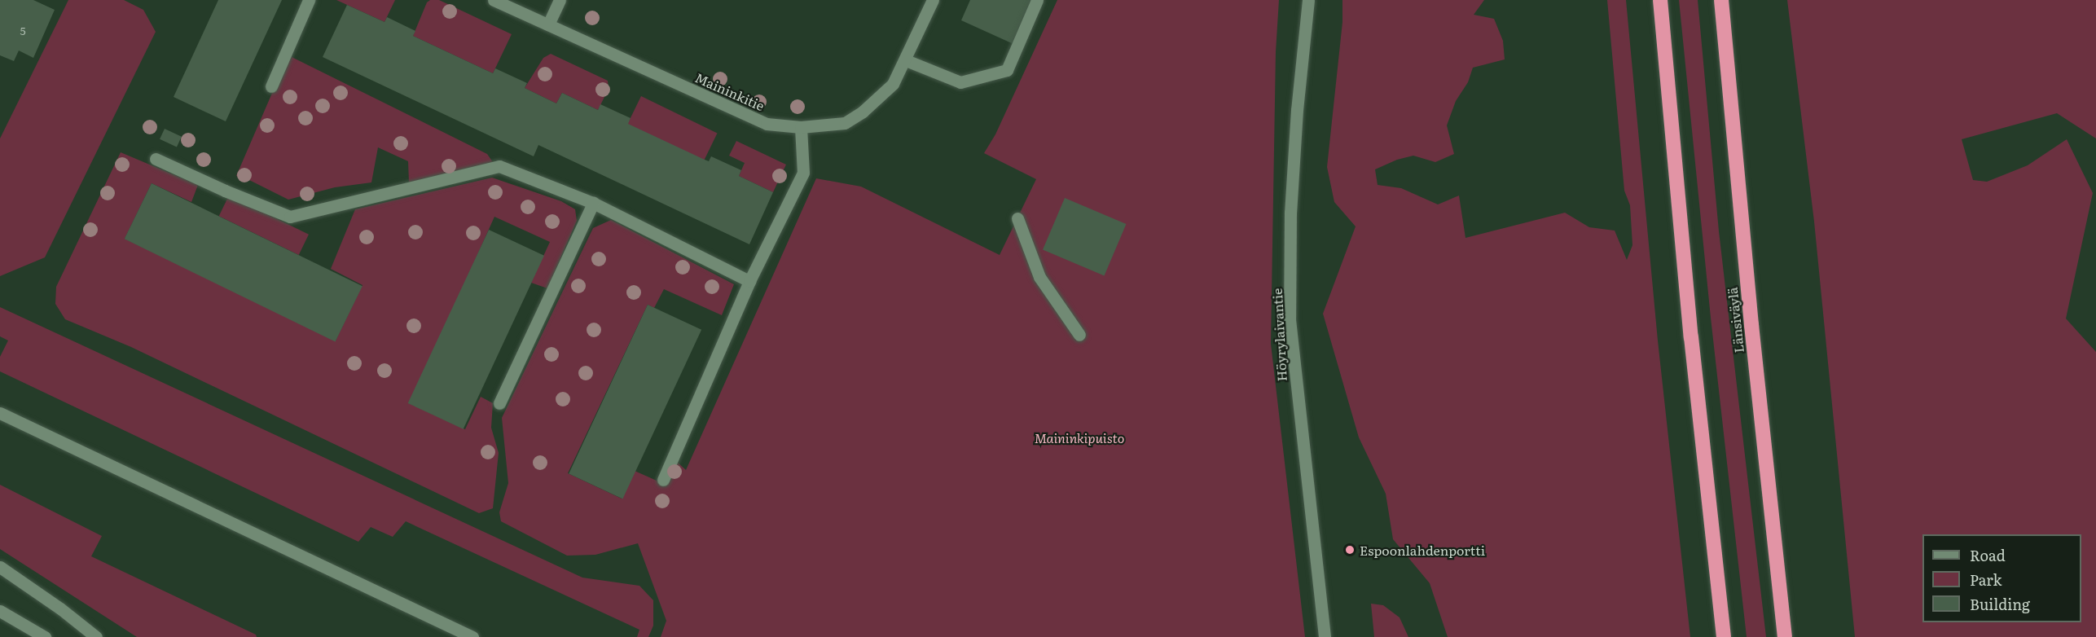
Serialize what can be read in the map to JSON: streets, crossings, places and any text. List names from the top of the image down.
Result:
{
  "streets": {
    "highway": ["Länsiväylä"],
    "main road": ["Maininkitie", "Höyrylaivantie"]
  },
  "parks": ["Maininkipuisto"],
  "places": ["Espoonlahdenportti"],
  "house_numbers": ["5"],
  "legend": ["Road", "Park", "Building"]
}
